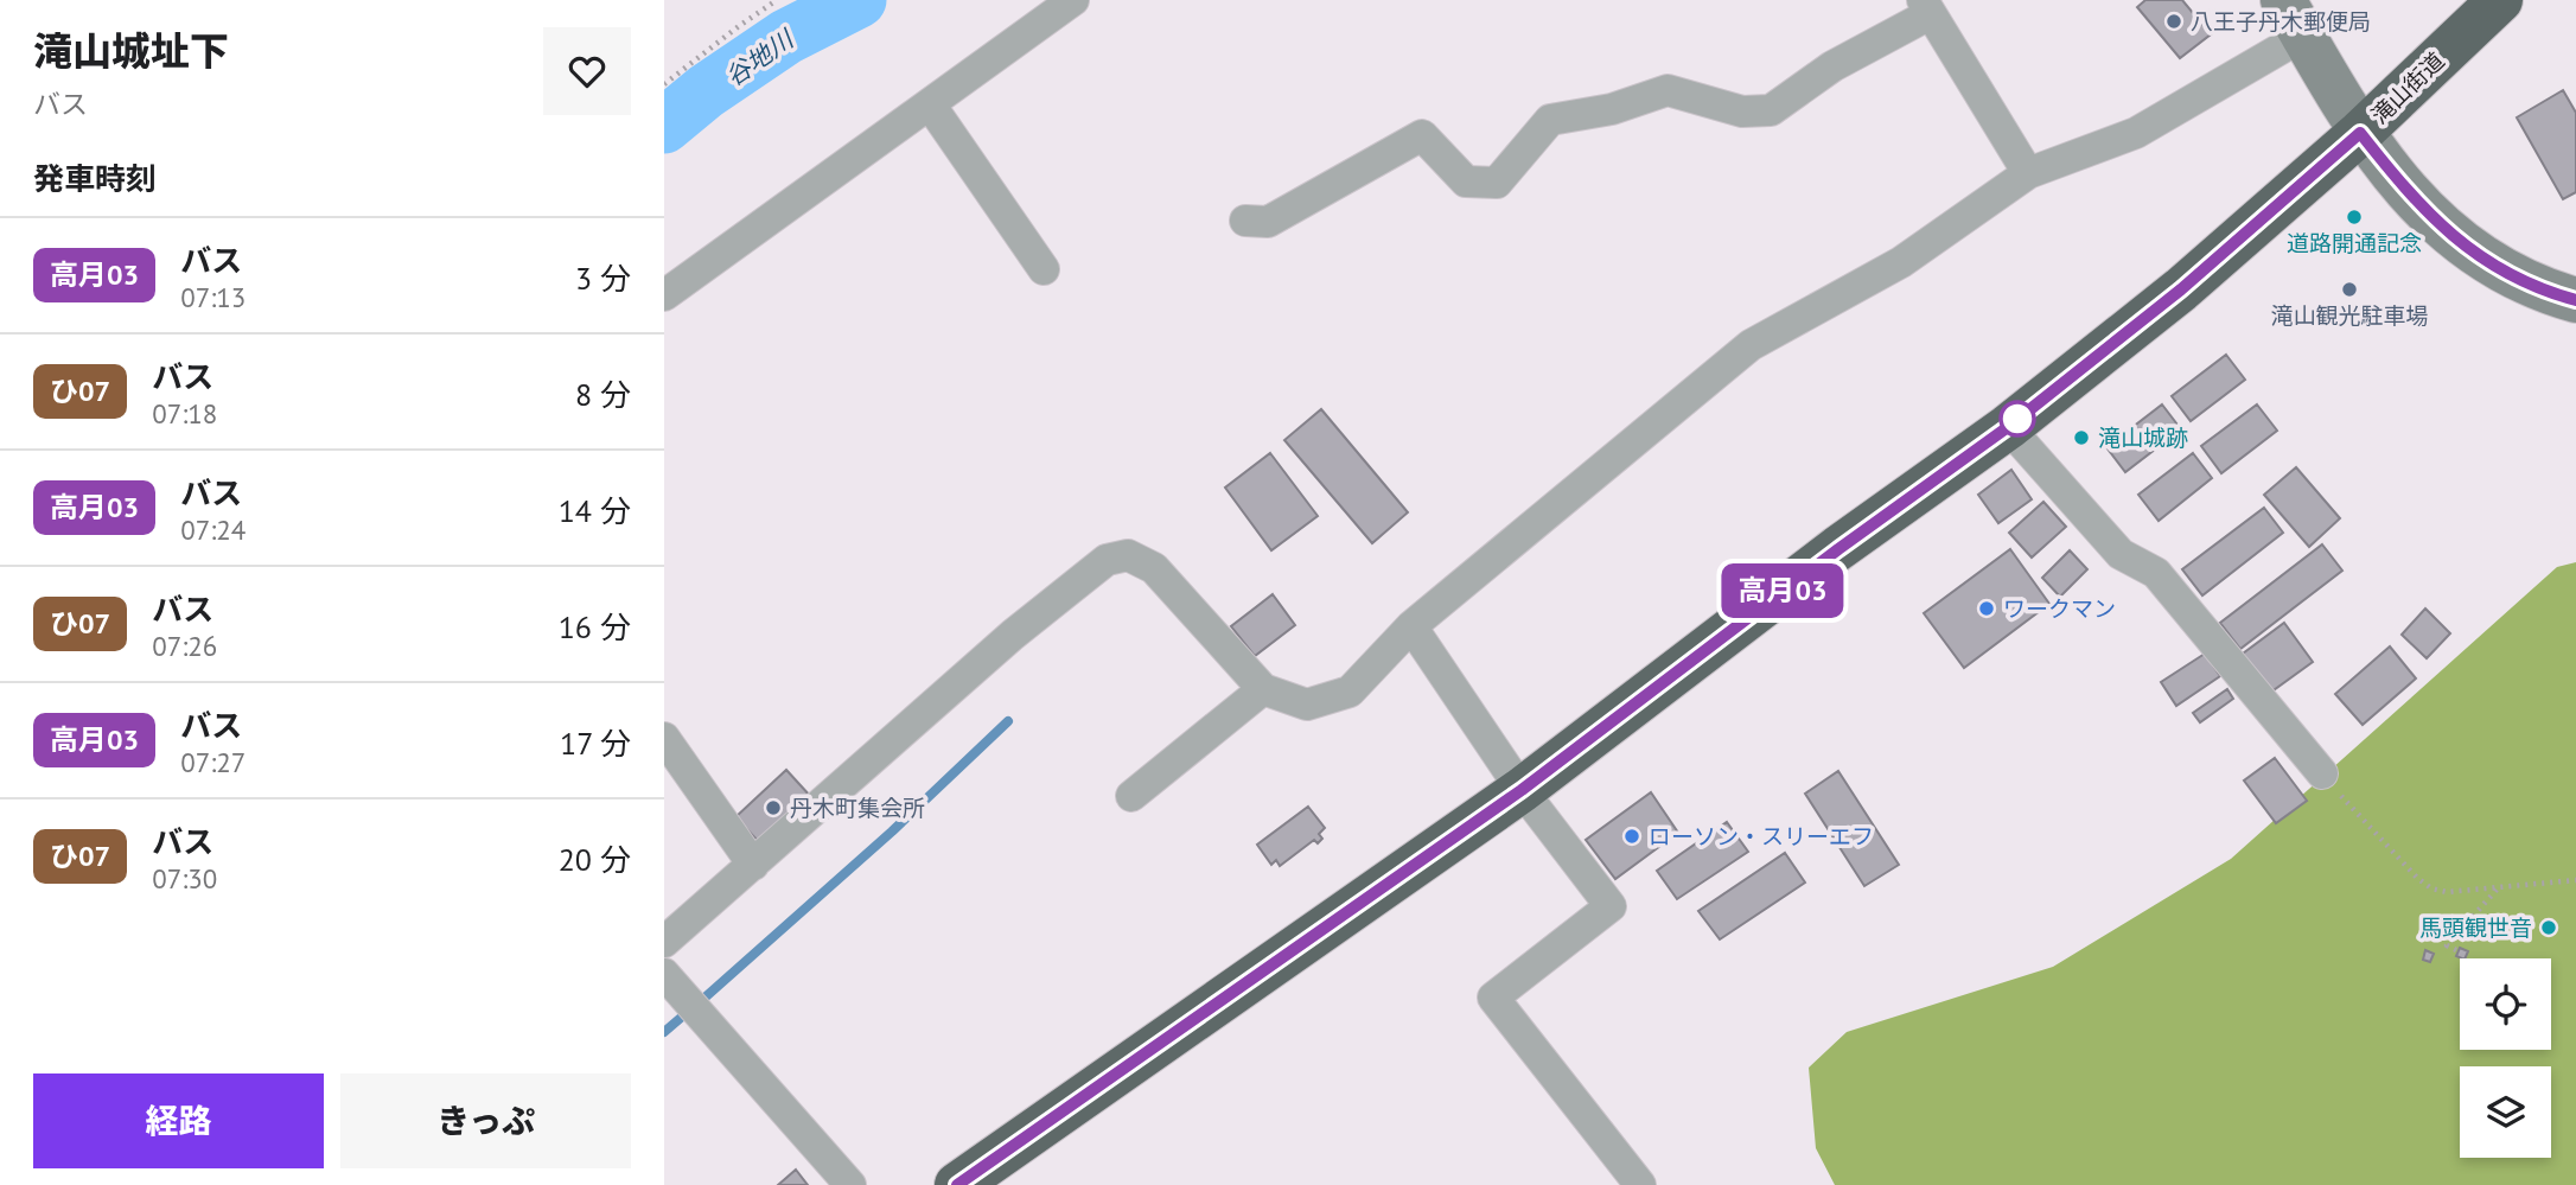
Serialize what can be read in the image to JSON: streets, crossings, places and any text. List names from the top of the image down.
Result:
{
  "streets": {
    "highway": ["滝山街道"]
  },
  "water": ["谷地川"],
  "places": [
    "八王子丹木郵便局",
    "道路開通記念",
    "滝山観光駐車場",
    "滝山城跡",
    "ワークマン",
    "丹木町集会所",
    "ローソン・スリーエフ",
    "馬頭観世音"
  ],
  "lines": ["bus line 高月03"],
  "page": {
    "heading": [
      ["滝山城址下", "バス"],
      "発車時刻"
    ],
    "on_map": "高月03",
    "list": [
      {
        "mark": "高月03",
        "name": "バス",
        "note": "07:13",
        "value": "3 分"
      },
      {
        "mark": "ひ07",
        "name": "バス",
        "note": "07:18",
        "value": "8 分"
      },
      {
        "mark": "高月03",
        "name": "バス",
        "note": "07:24",
        "value": "14 分"
      },
      {
        "mark": "ひ07",
        "name": "バス",
        "note": "07:26",
        "value": "16 分"
      },
      {
        "mark": "高月03",
        "name": "バス",
        "note": "07:27",
        "value": "17 分"
      },
      {
        "mark": "ひ07",
        "name": "バス",
        "note": "07:30",
        "value": "20 分"
      }
    ],
    "buttons": ["経路", "きっぷ"]
  }
}
